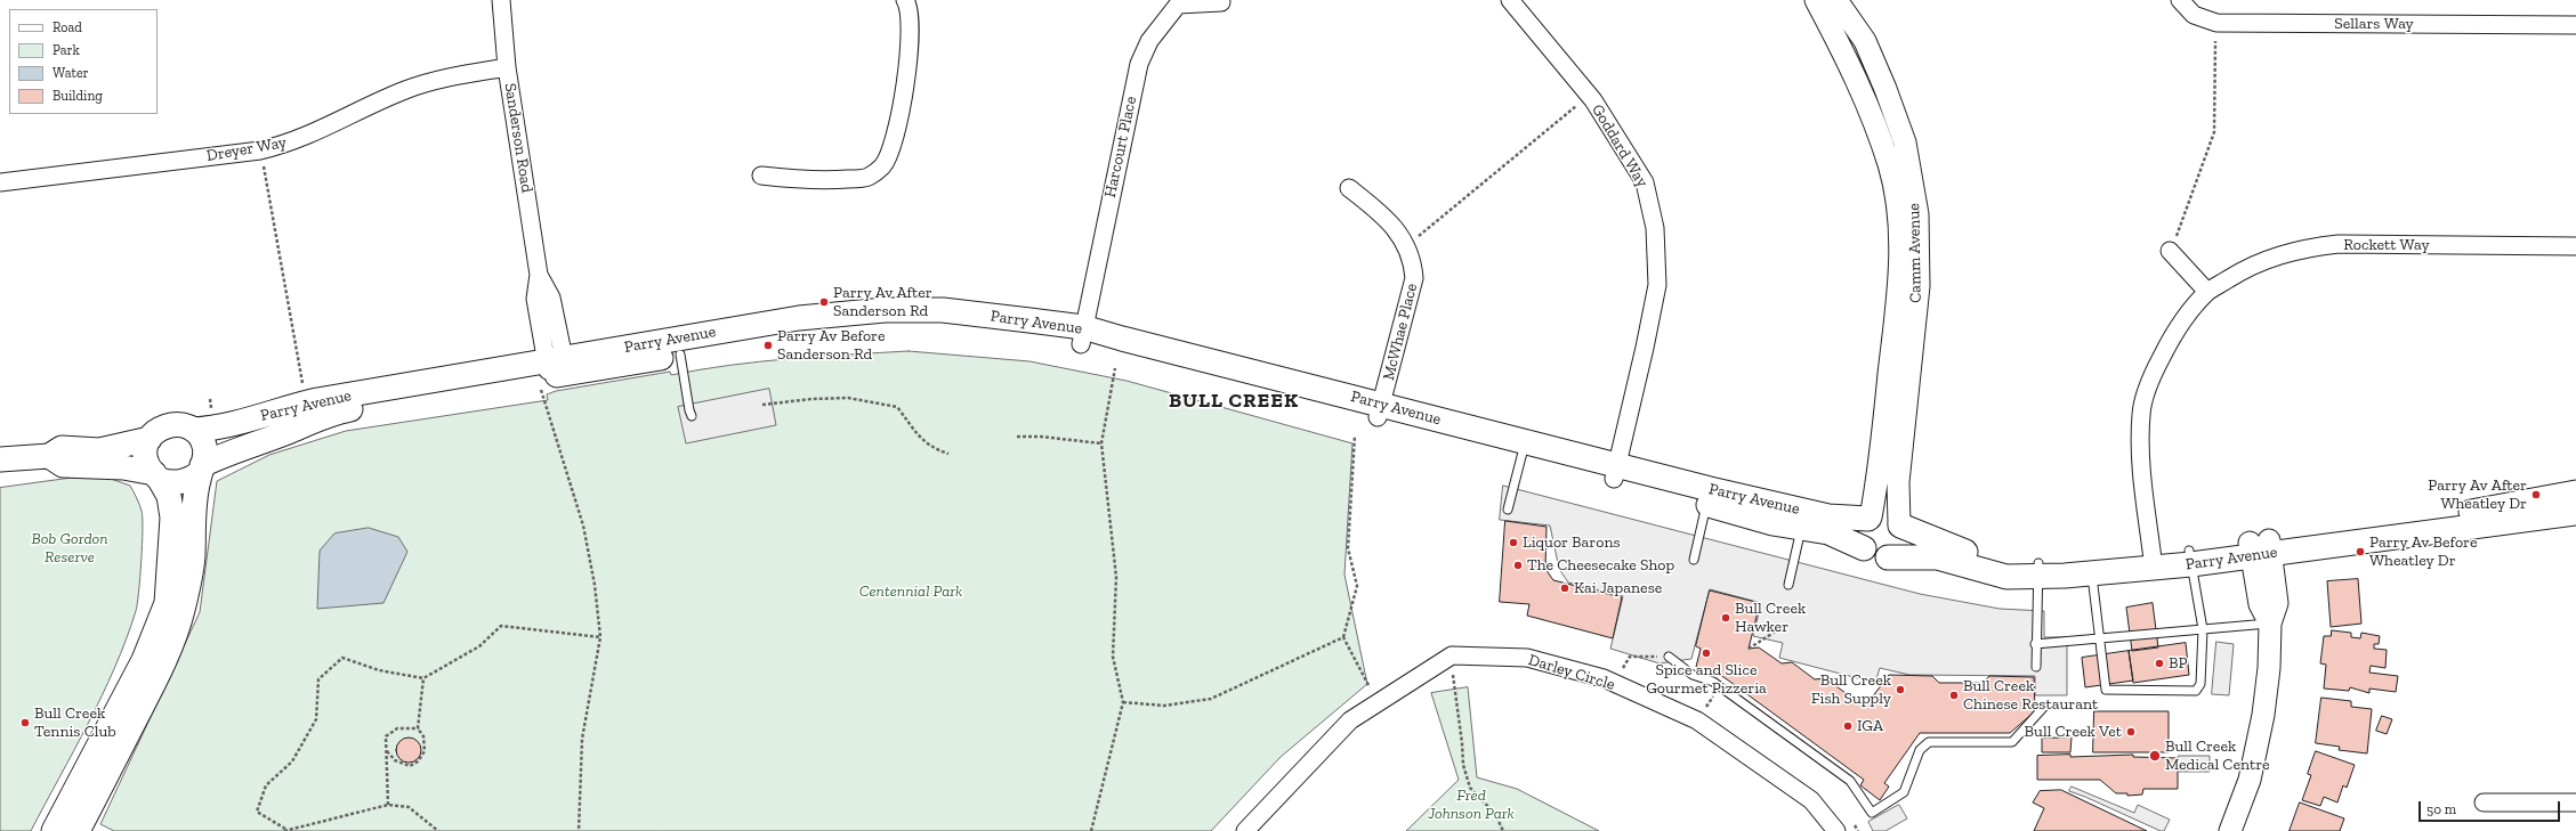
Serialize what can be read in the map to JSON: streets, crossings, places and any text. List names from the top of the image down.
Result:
{
  "streets": {
    "main road": ["Parry Avenue"],
    "street": [
      "Sellars Way",
      "Sanderson Road",
      "Goddard Way",
      "Harcourt Place",
      "Dreyer Way",
      "Rockett Way",
      "Camm Avenue",
      "McWhae Place",
      "Darley Circle"
    ]
  },
  "crossings": [
    ["Sanderson Road", "Dreyer Way"],
    ["Sanderson Road", "Parry Avenue"],
    ["Goddard Way", "Parry Avenue"],
    ["Harcourt Place", "Parry Avenue"],
    ["Rockett Way", "Parry Avenue"],
    ["Camm Avenue", "Parry Avenue"],
    ["Parry Avenue", "McWhae Place"]
  ],
  "districts": ["BULL CREEK"],
  "parks": ["Bob Gordon Reserve", "Centennial Park", "Fred Johnson Park"],
  "places": [
    "Parry Av After Sanderson Rd",
    "Parry Av Before Sanderson Rd",
    "Parry Av After Wheatley Dr",
    "Liquor Barons",
    "Parry Av Before Wheatley Dr",
    "The Cheesecake Shop",
    "Kai Japanese",
    "Bull Creek Hawker",
    "Spice and Slice Gourmet Pizzeria",
    "BP",
    "Bull Creek Fish Supply",
    "Bull Creek Chinese Restaurant",
    "Bull Creek Tennis Club",
    "IGA",
    "Bull Creek Vet",
    "Bull Creek Medical Centre"
  ],
  "legend": [
    "Road",
    "Park",
    "Water",
    "Building"
  ],
  "scale_bar": "50 m"
}
